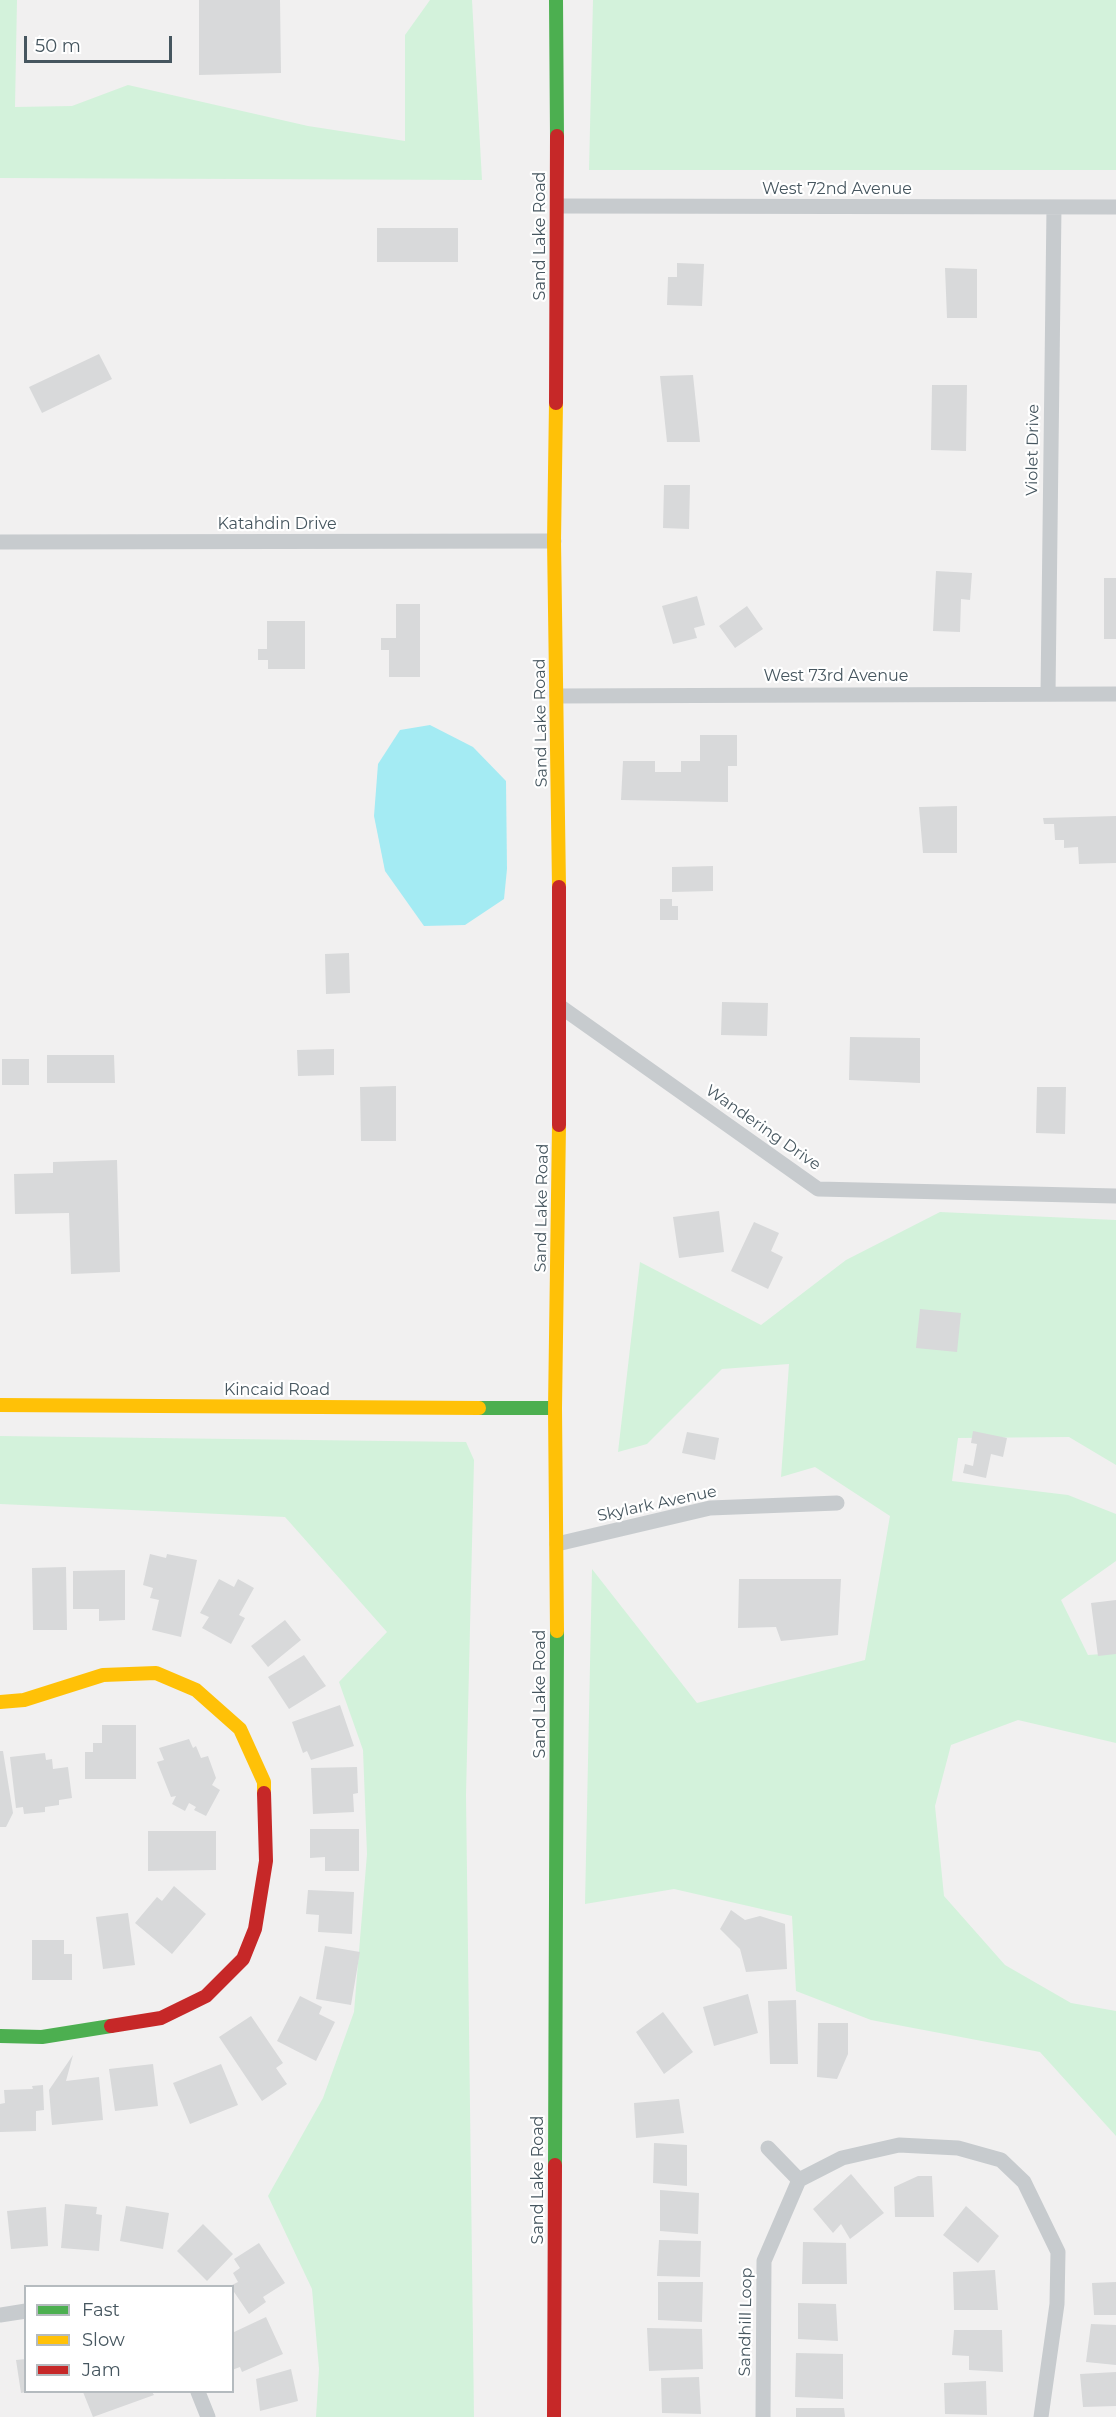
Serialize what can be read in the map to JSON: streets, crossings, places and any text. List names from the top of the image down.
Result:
{
  "streets": {
    "main road": ["Sand Lake Road", "Kincaid Road"],
    "street": [
      "West 72nd Avenue",
      "Violet Drive",
      "Katahdin Drive",
      "West 73rd Avenue",
      "Wandering Drive",
      "Skylark Avenue",
      "Sandhill Loop"
    ]
  },
  "crossings": [
    ["West 72nd Avenue", "Sand Lake Road"],
    ["West 72nd Avenue", "Violet Drive"],
    ["Sand Lake Road", "Katahdin Drive"],
    ["Sand Lake Road", "West 73rd Avenue"],
    ["Sand Lake Road", "Wandering Drive"],
    ["Sand Lake Road", "Kincaid Road"],
    ["Sand Lake Road", "Skylark Avenue"],
    ["Violet Drive", "West 73rd Avenue"]
  ],
  "legend": ["Fast", "Slow", "Jam"],
  "scale_bar": "50 m"
}
